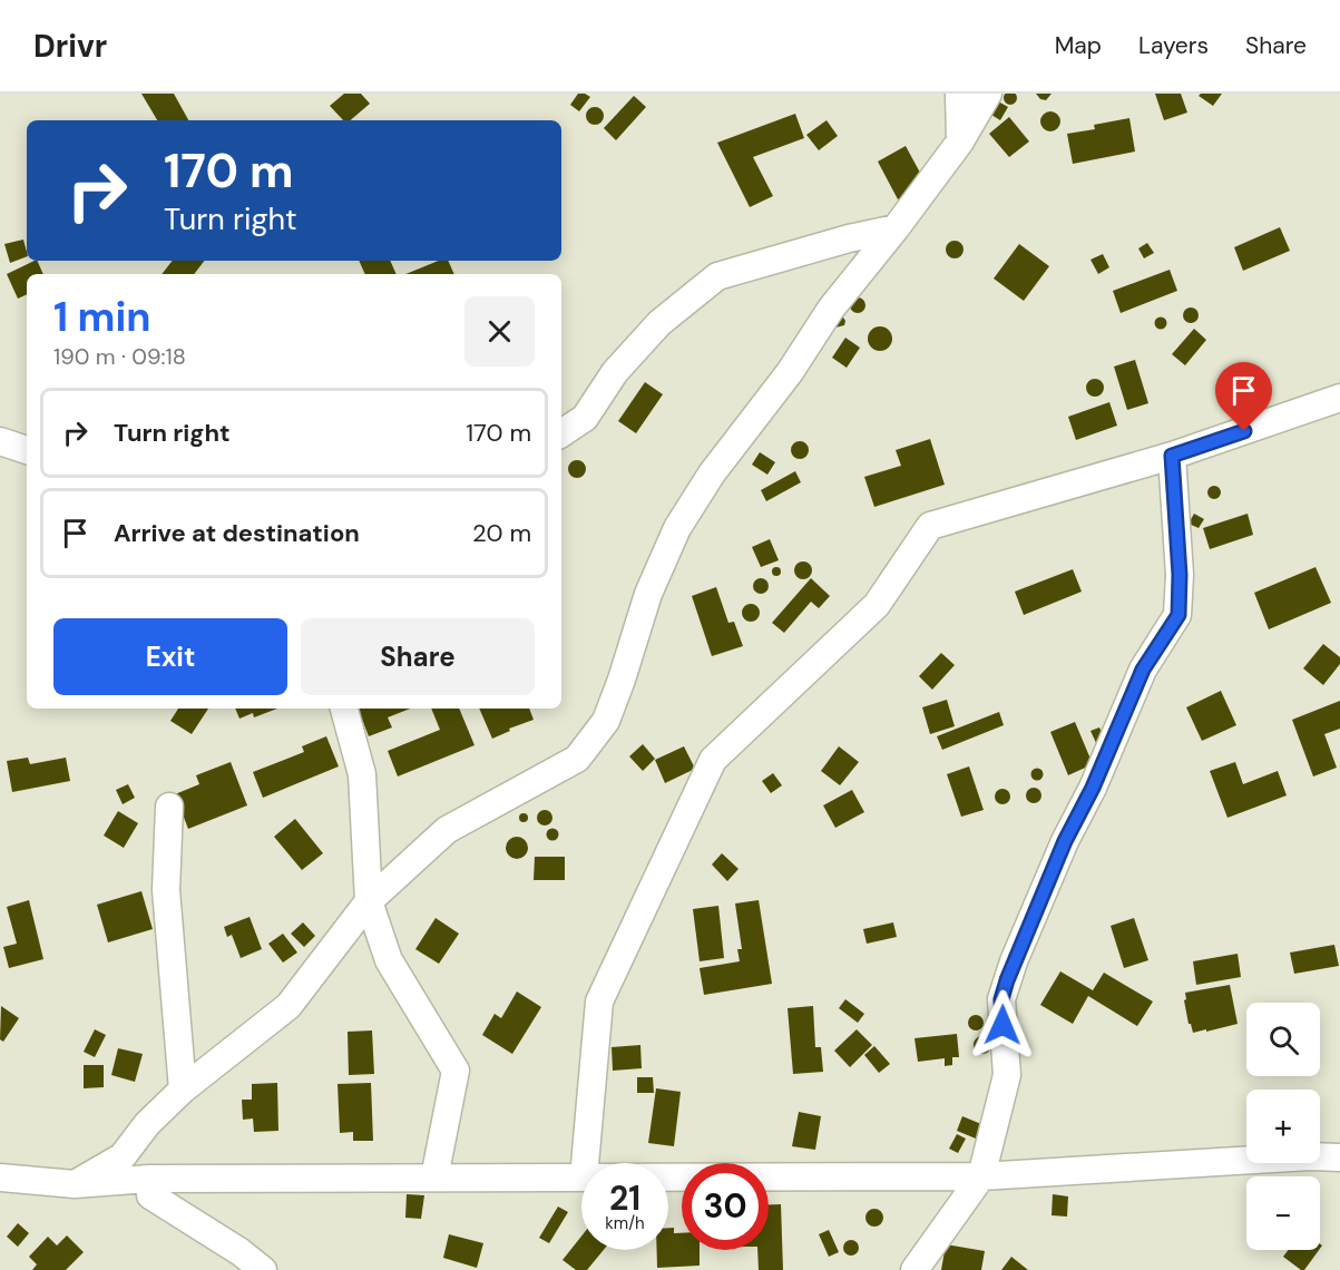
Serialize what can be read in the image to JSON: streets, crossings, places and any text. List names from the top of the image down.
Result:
{
  "page": {
    "header": "Drivr",
    "nav": ["Map", "Layers", "Share"],
    "turn": ["170 m", "Turn right"],
    "heading": ["1 min", "190 m · 09:18"],
    "list": [
      {
        "name": "Turn right",
        "value": "170 m"
      },
      {
        "name": "Arrive at destination",
        "value": "20 m"
      }
    ],
    "buttons": ["Exit", "Share"],
    "map_buttons": ["+", "−"],
    "speed": "21 km/h",
    "limit": "30"
  }
}
